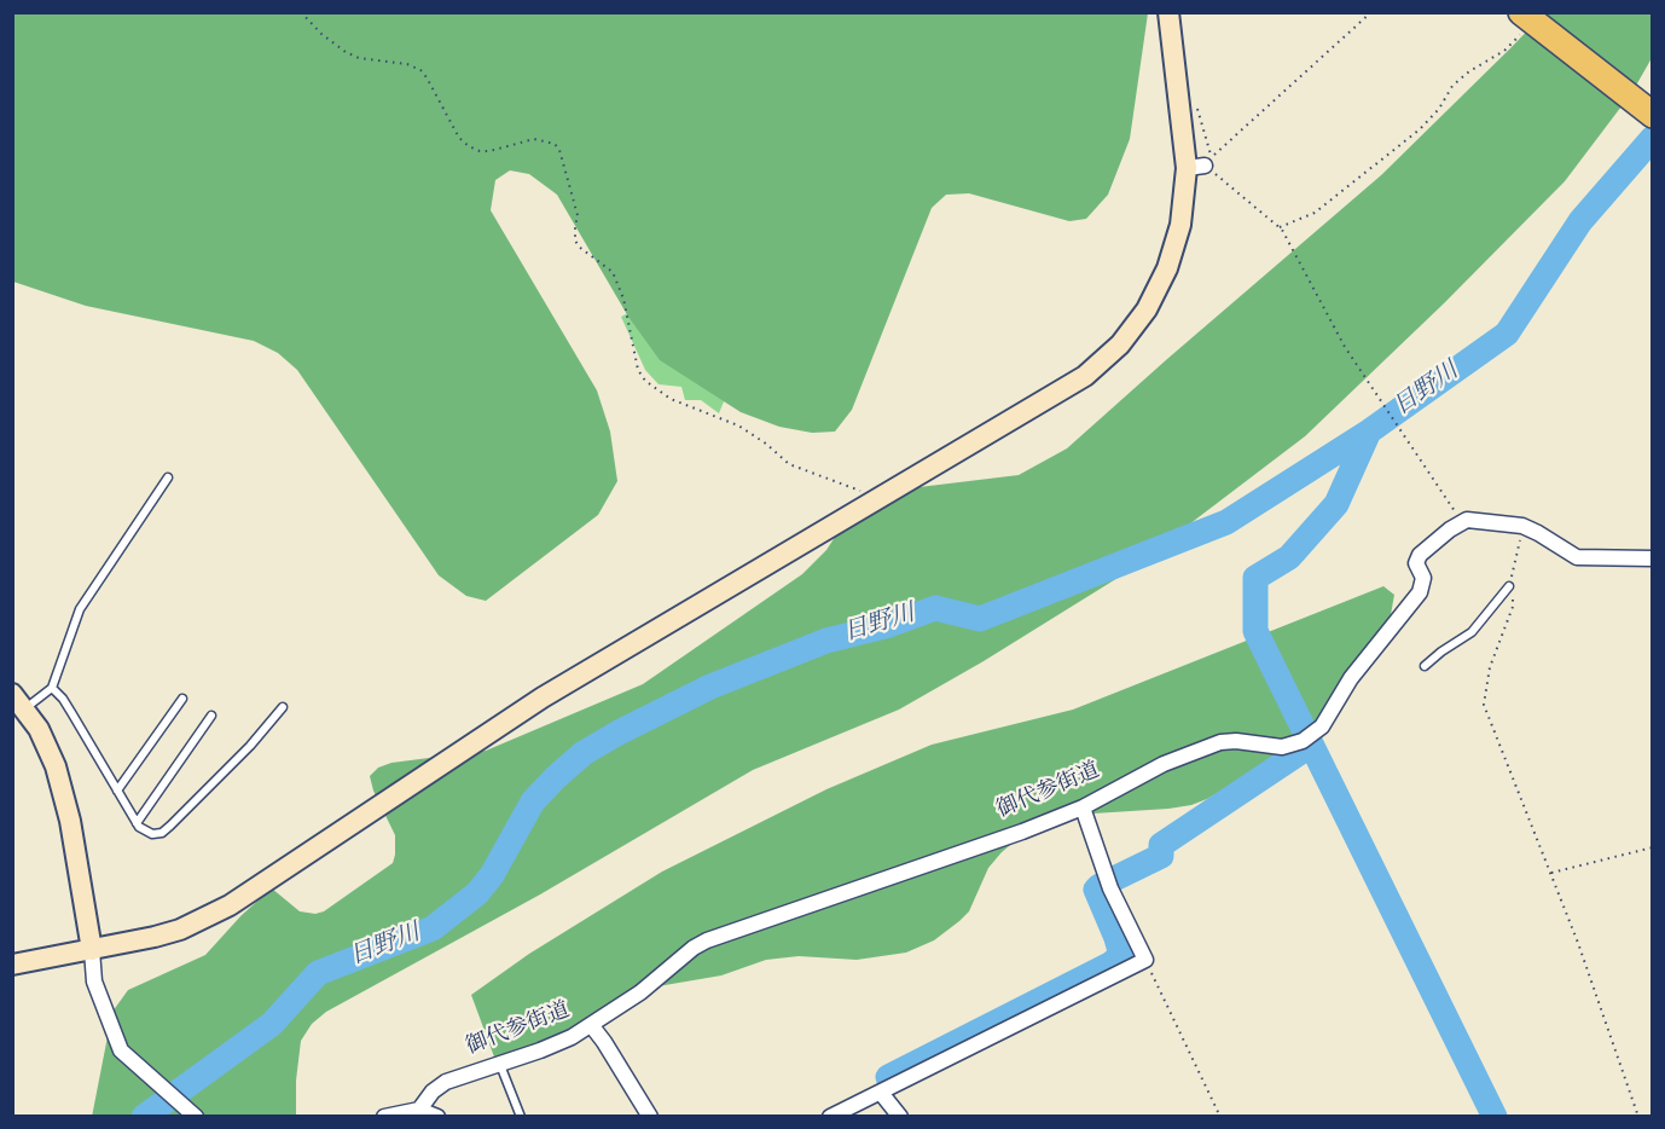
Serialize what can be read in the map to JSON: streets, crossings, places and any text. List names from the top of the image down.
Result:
{
  "streets": {
    "street": ["御代参街道"]
  },
  "water": ["日野川"]
}
